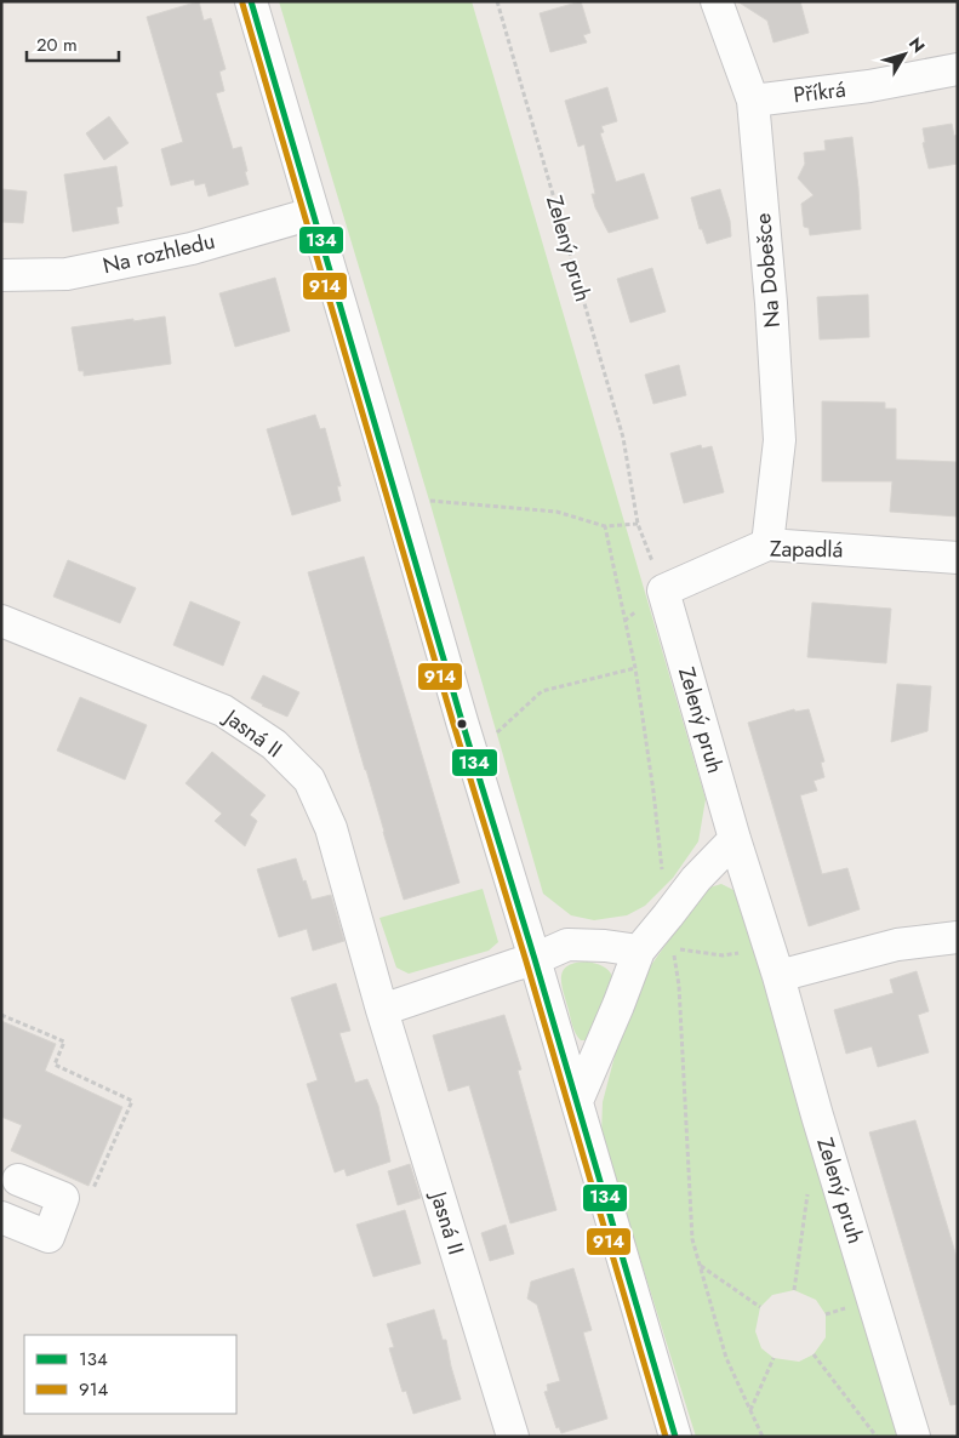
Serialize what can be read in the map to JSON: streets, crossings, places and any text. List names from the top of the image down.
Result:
{
  "streets": {
    "street": [
      "Příkrá",
      "Zelený pruh",
      "Na rozhledu",
      "Na Dobešce",
      "Zapadlá",
      "Jasná II"
    ]
  },
  "crossings": [
    ["Příkrá", "Na Dobešce"],
    ["Zelený pruh", "Zapadlá"],
    ["Na Dobešce", "Zapadlá"]
  ],
  "lines": ["transit line 134", "transit line 914"],
  "legend": ["134", "914"],
  "scale_bar": "20 m",
  "north": "top right"
}
